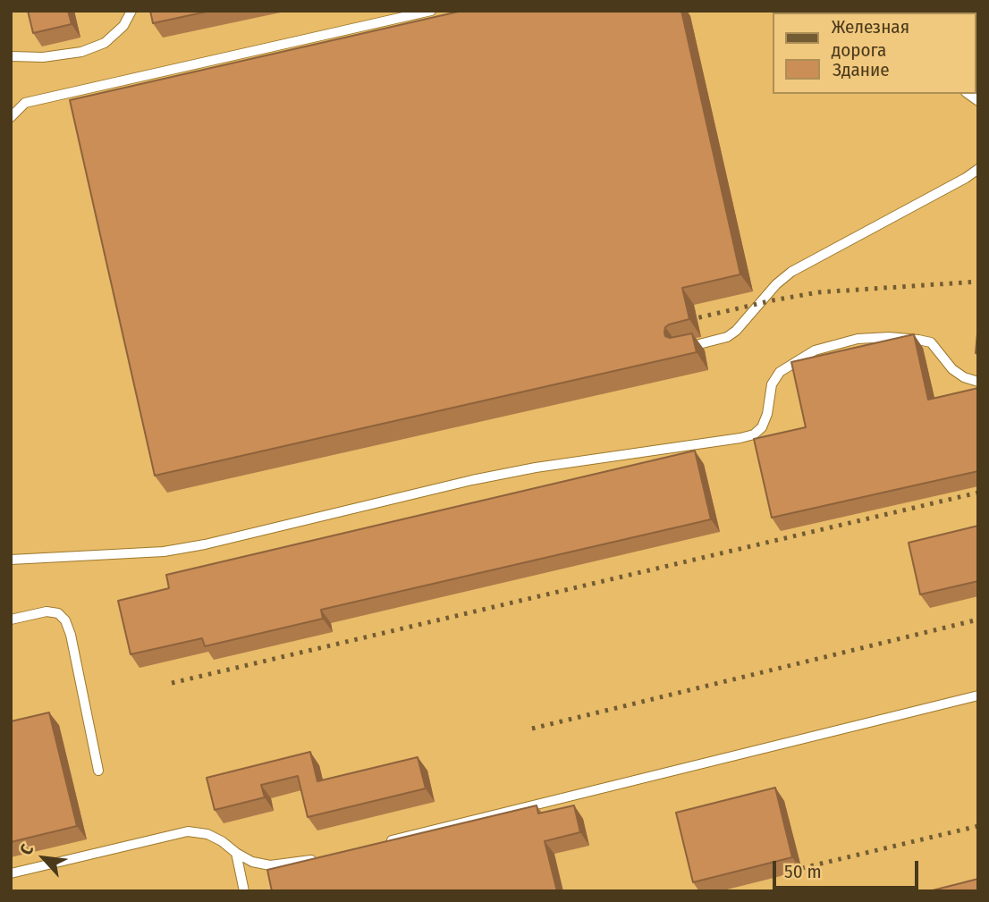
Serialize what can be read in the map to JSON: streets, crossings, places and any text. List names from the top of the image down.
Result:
{
  "legend": ["Железная дорога", "Здание"],
  "scale_bar": "50 m",
  "north": "top left"
}
